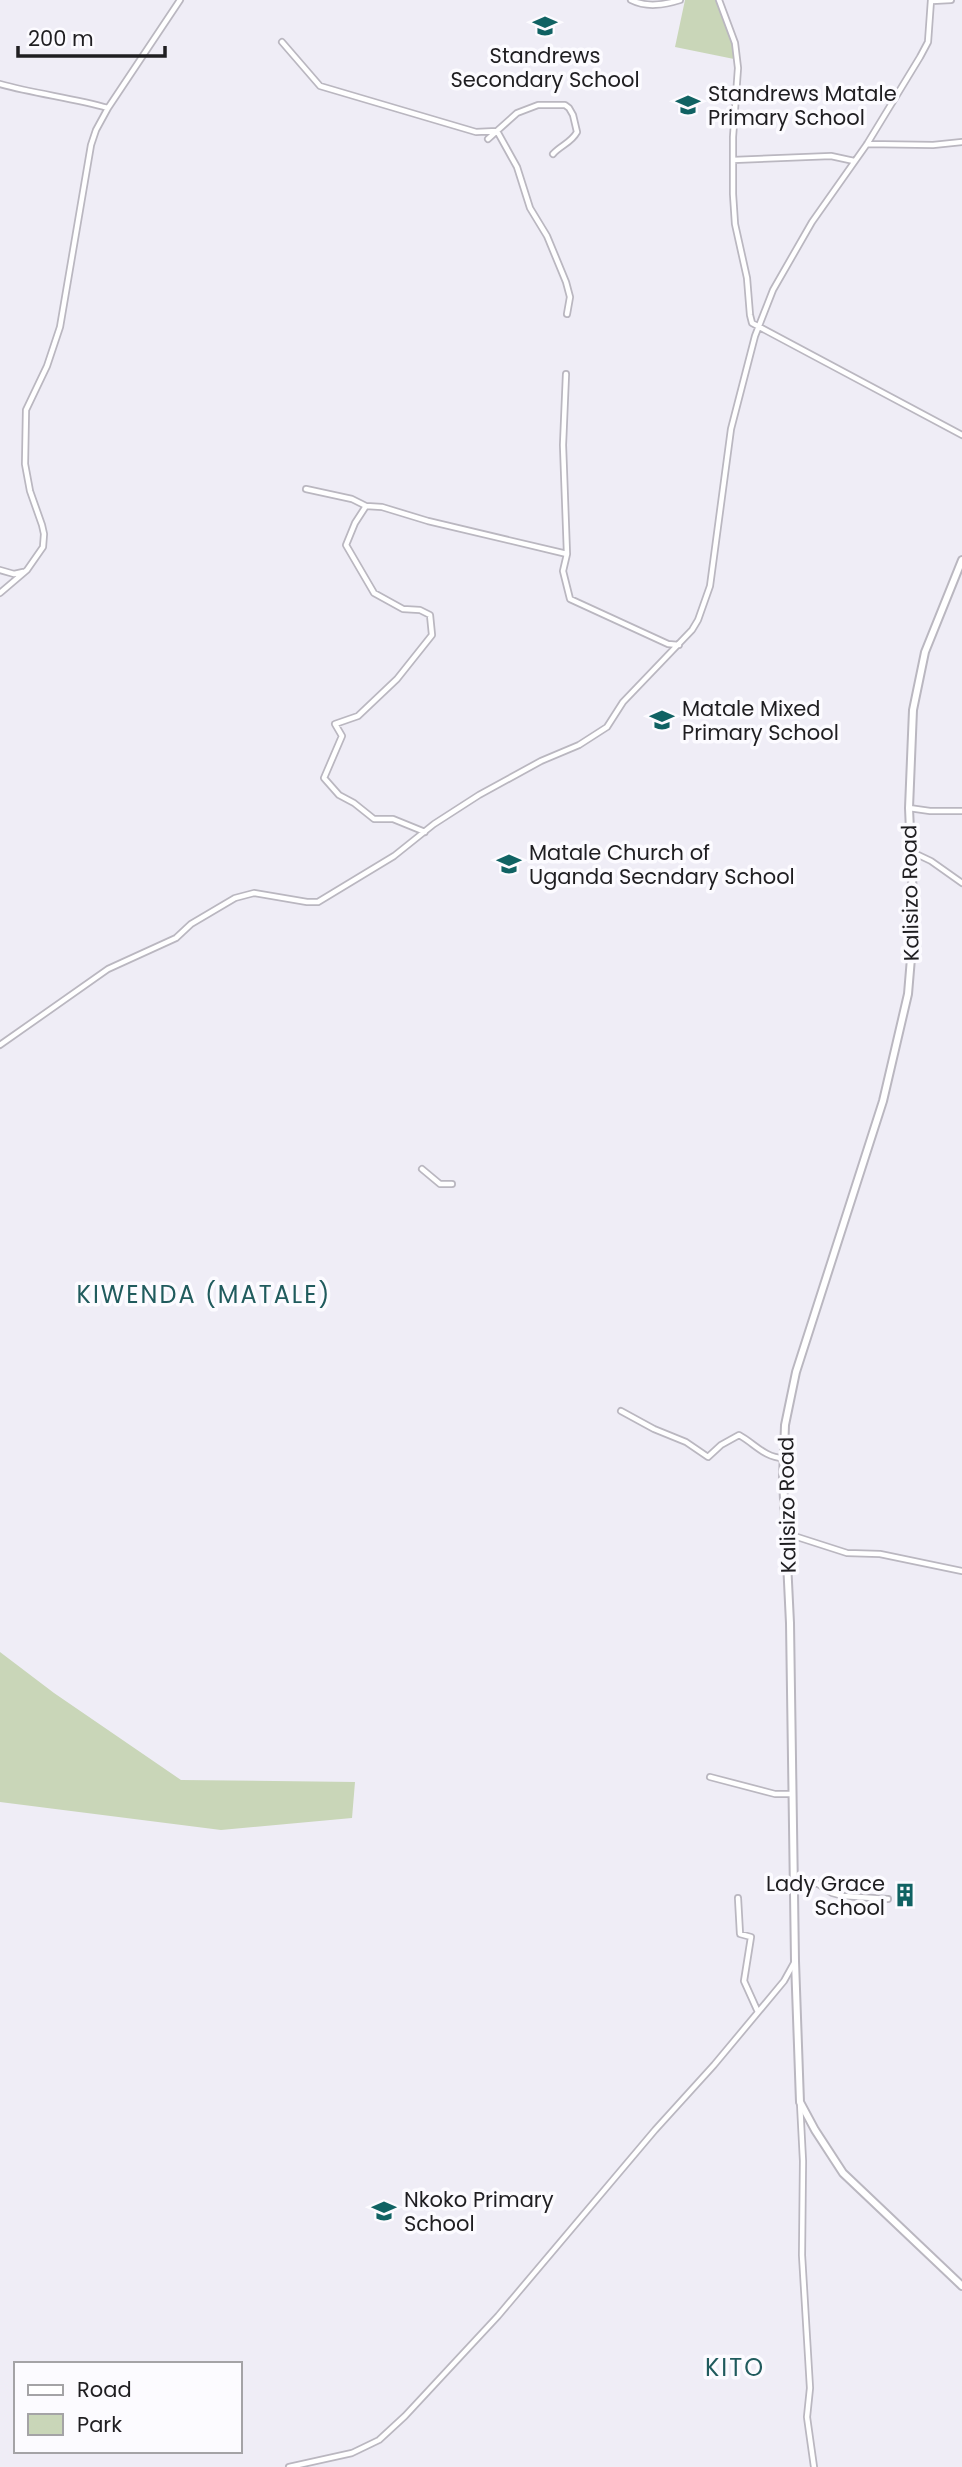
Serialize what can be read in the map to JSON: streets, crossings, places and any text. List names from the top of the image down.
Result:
{
  "streets": {
    "street": ["Kalisizo Road"]
  },
  "districts": ["KIWENDA (MATALE)", "KITO"],
  "places": {
    "school or university": [
      "Standrews Secondary School",
      "Standrews Matale Primary School",
      "Matale Mixed Primary School",
      "Matale Church of Uganda Secndary School",
      "Nkoko Primary School"
    ],
    "building": ["Lady Grace School"]
  },
  "legend": ["Road", "Park"],
  "scale_bar": "200 m"
}
